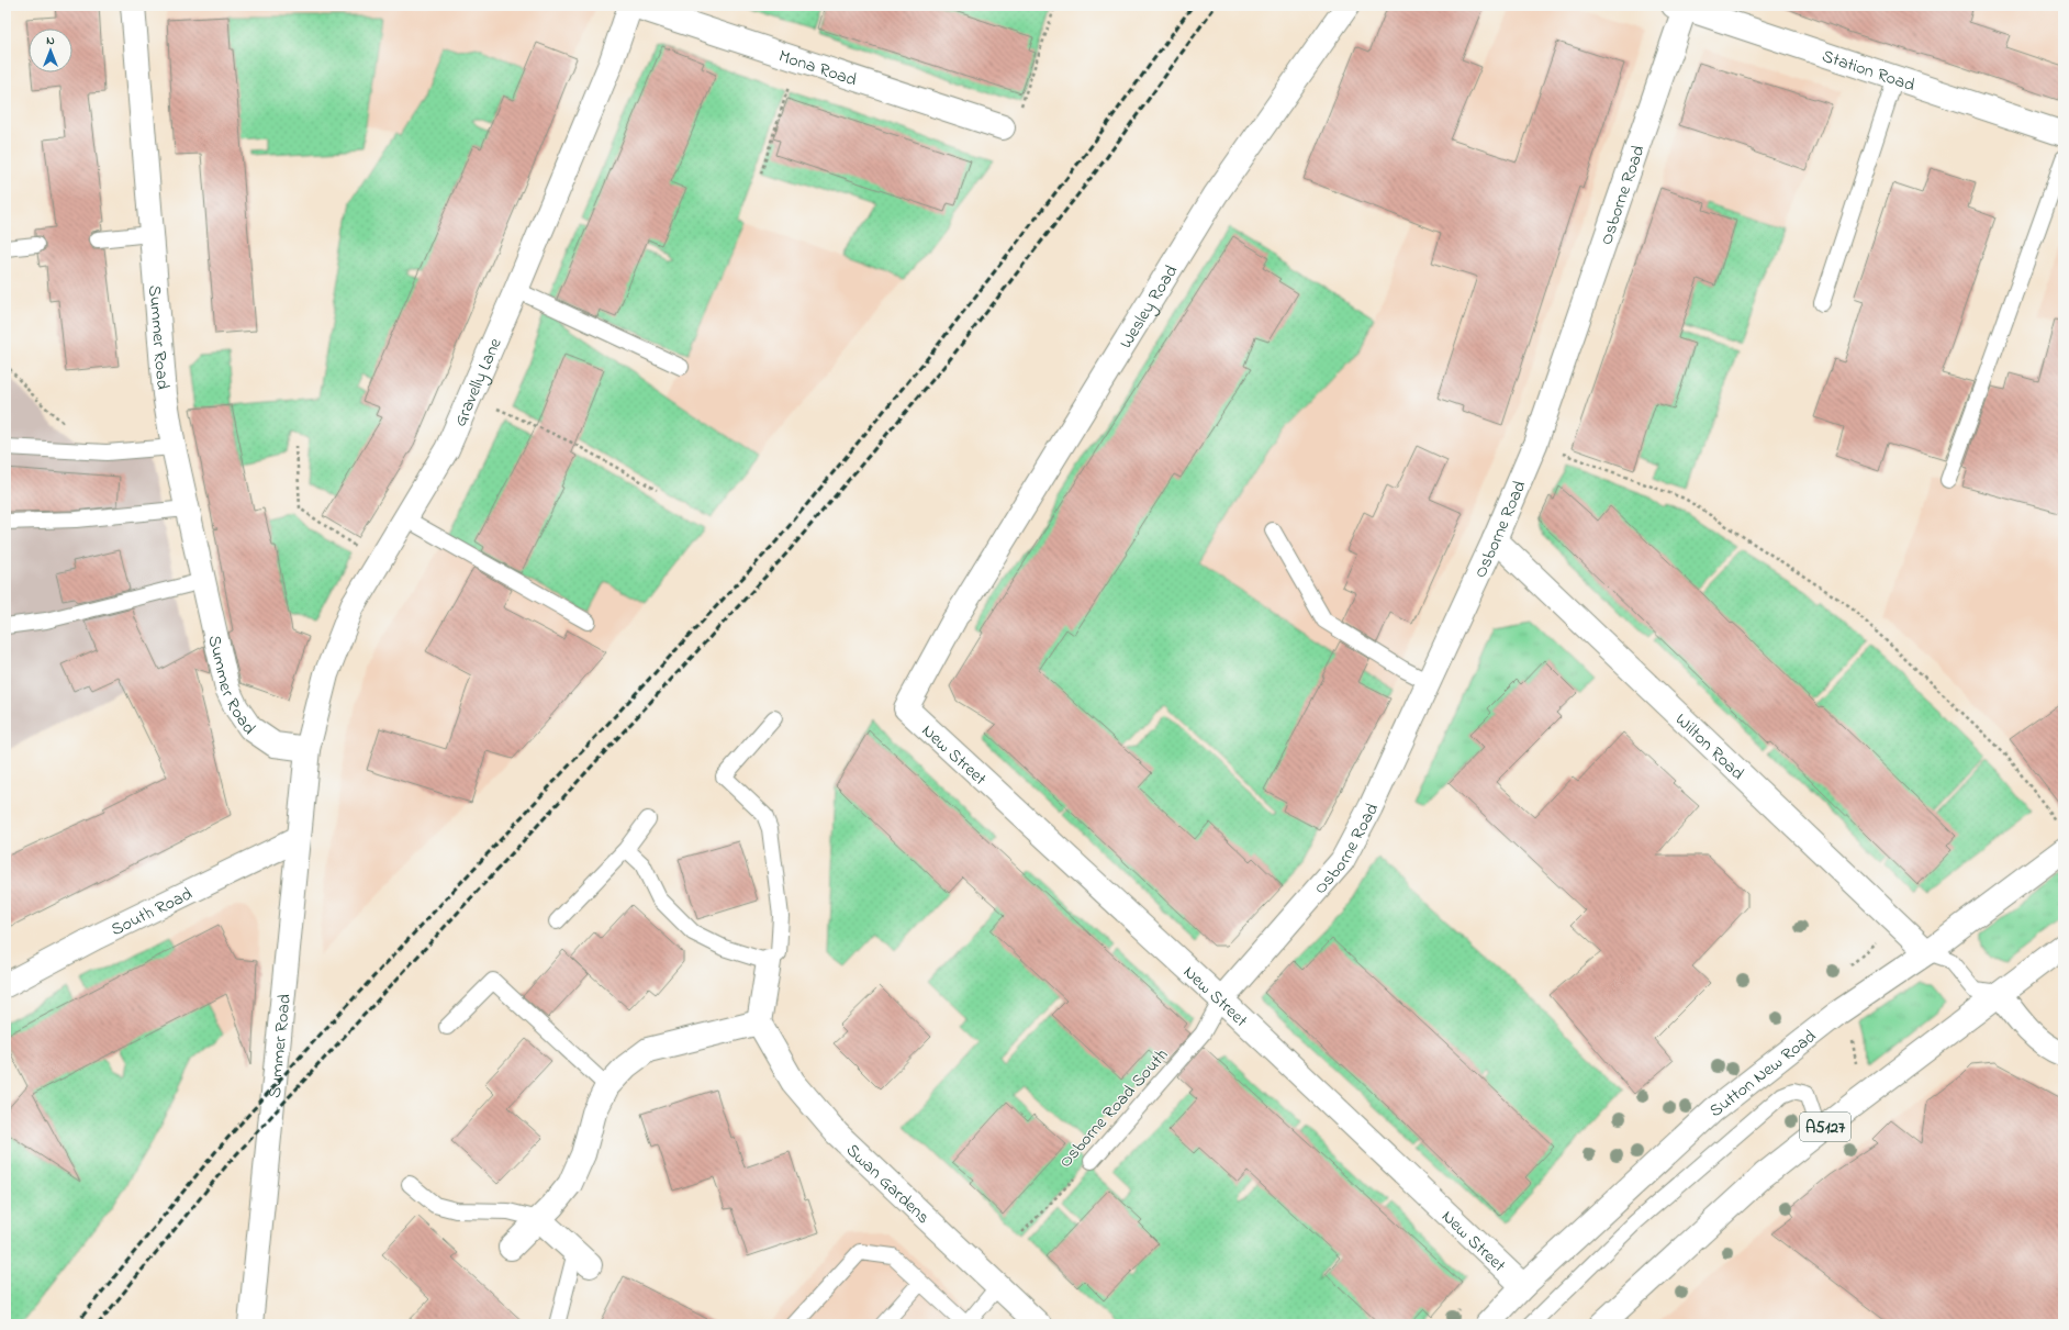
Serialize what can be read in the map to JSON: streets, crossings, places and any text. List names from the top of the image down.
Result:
{
  "streets": {
    "street": [
      "Mona Road",
      "Station Road",
      "Osborne Road",
      "Wesley Road",
      "Summer Road",
      "Gravelly Lane",
      "Wilton Road",
      "New Street",
      "South Road",
      "Sutton New Road",
      "A5127",
      "Swan Gardens"
    ],
    "lane": ["Osborne Road South"]
  },
  "crossings": [
    ["Mona Road", "Gravelly Lane"],
    ["Station Road", "Osborne Road"],
    ["Osborne Road", "Wilton Road"],
    ["Osborne Road", "New Street"],
    ["Osborne Road", "Osborne Road South"],
    ["Wesley Road", "New Street"],
    ["Summer Road", "Gravelly Lane"],
    ["Summer Road", "South Road"],
    ["Wilton Road", "Sutton New Road"],
    ["New Street", "Sutton New Road"],
    ["New Street", "Osborne Road South"]
  ],
  "north": "top"
}
